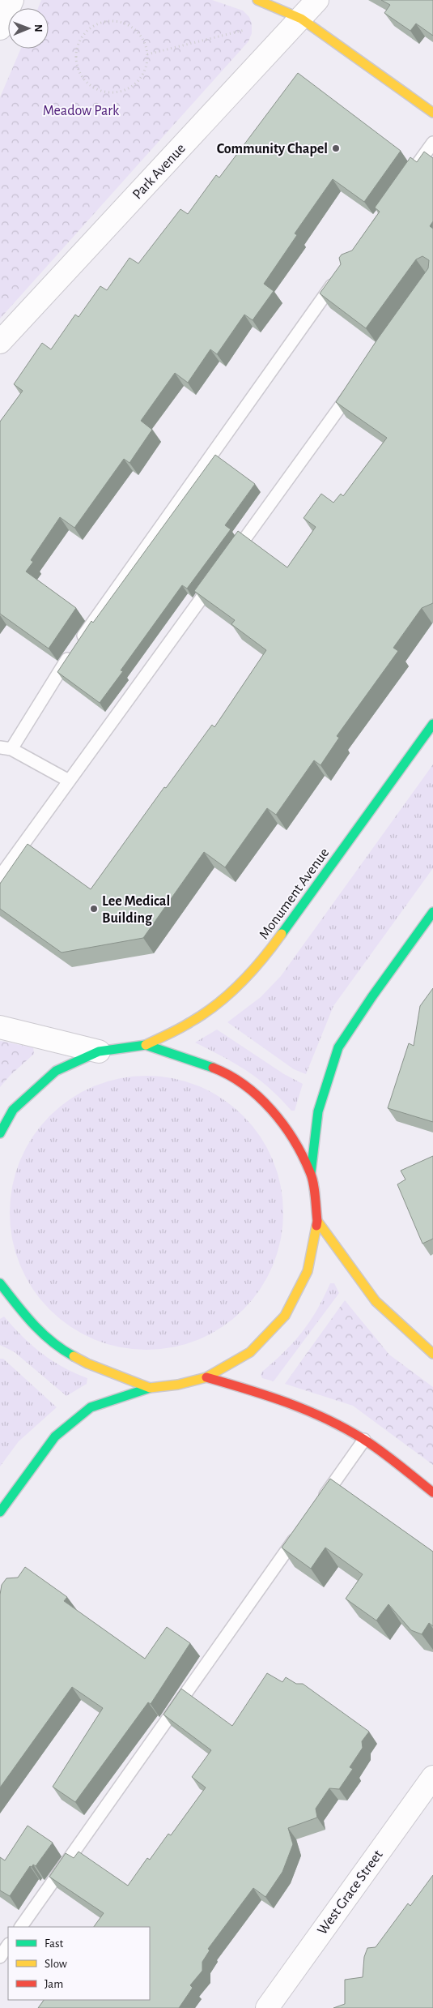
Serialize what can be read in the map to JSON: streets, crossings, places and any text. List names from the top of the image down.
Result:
{
  "streets": {
    "street": ["Park Avenue", "Monument Avenue", "West Grace Street"]
  },
  "parks": ["Meadow Park"],
  "places": ["Community Chapel", "Lee Medical Building"],
  "legend": ["Fast", "Slow", "Jam"],
  "north": "right"
}
